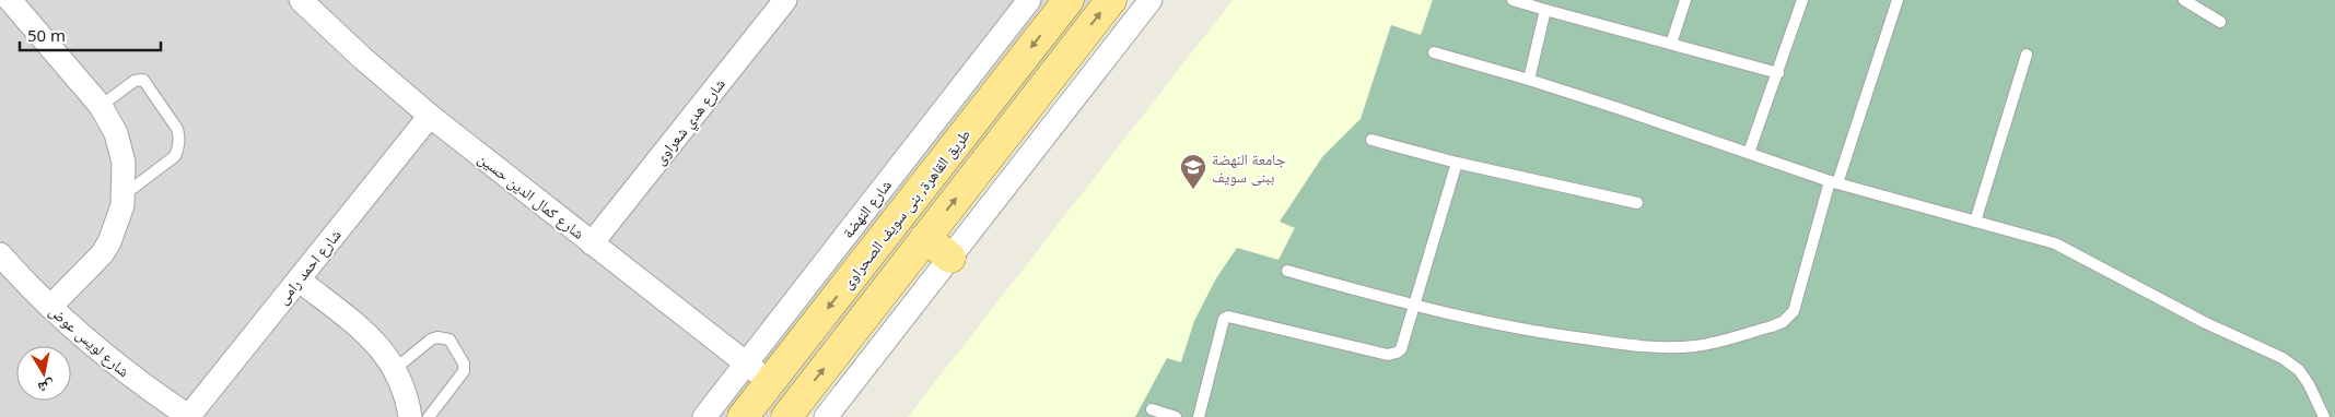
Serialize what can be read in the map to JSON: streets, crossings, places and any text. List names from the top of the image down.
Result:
{
  "streets": {
    "main road": ["طريق القاهرة, بنى سويف الصحراوى"],
    "street": [
      "شارع هدي شعراوى",
      "شارع كمال الدين حسين",
      "شارع النهضة",
      "شارع احمد رامى",
      "شارع لويس عوض"
    ]
  },
  "crossings": [
    ["شارع هدي شعراوى", "شارع كمال الدين حسين"],
    ["شارع كمال الدين حسين", "شارع النهضة"],
    ["شارع كمال الدين حسين", "طريق القاهرة, بنى سويف الصحراوى"],
    ["شارع كمال الدين حسين", "شارع احمد رامى"],
    ["شارع احمد رامى", "شارع لويس عوض"]
  ],
  "places": {
    "school or university": ["جامعة النهضة ببنى سويف"]
  },
  "scale_bar": "50 m",
  "north": "bottom"
}
